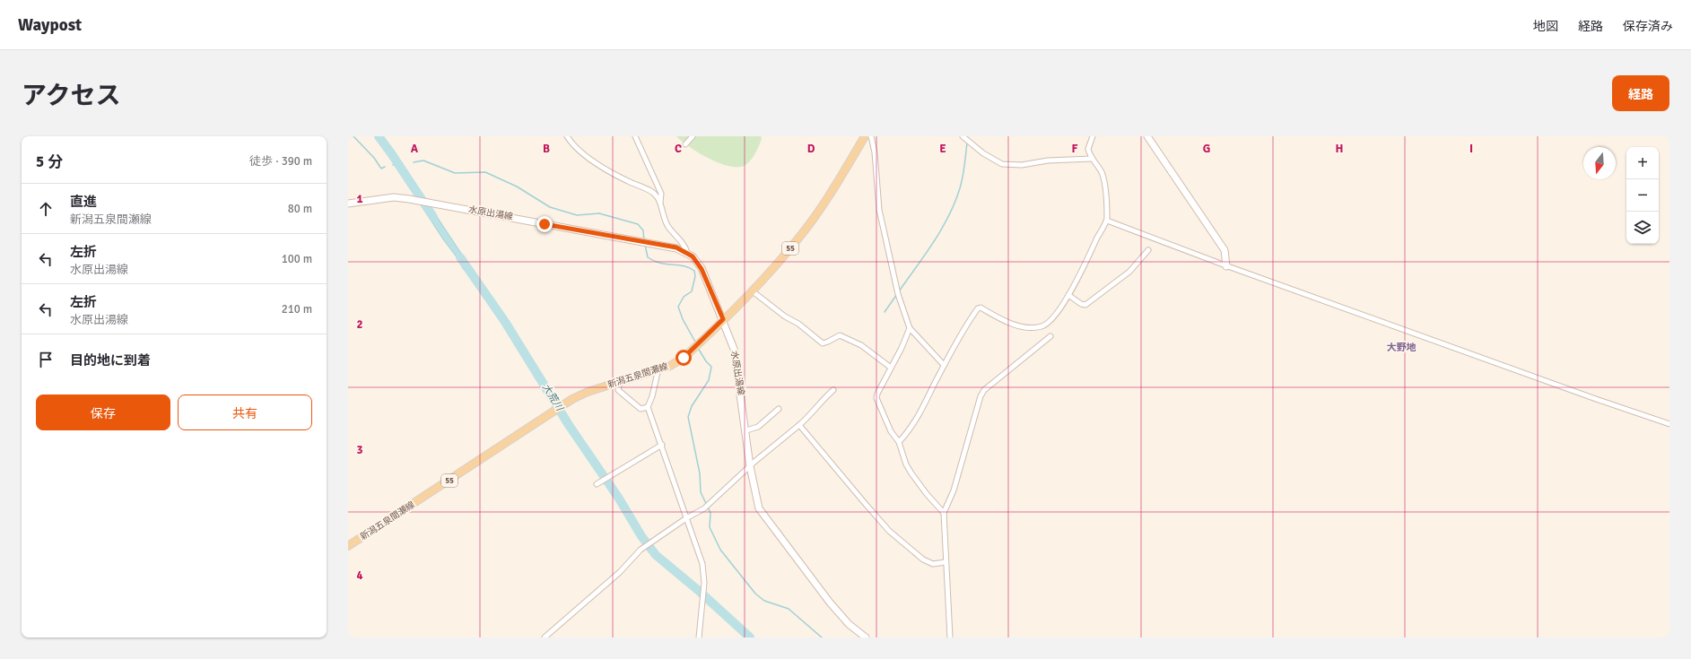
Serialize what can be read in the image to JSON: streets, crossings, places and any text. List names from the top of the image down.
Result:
{
  "streets": {
    "main road": ["水原出湯線", "55", "新潟五泉間瀬線"]
  },
  "crossings": [
    ["水原出湯線", "新潟五泉間瀬線"]
  ],
  "districts": ["大野地"],
  "water": ["大荒川"],
  "north": "bottom",
  "page": {
    "header": "Waypost",
    "nav": ["地図", "経路", "保存済み"],
    "title": "アクセス",
    "buttons": [
      "経路",
      ["保存", "共有"]
    ],
    "heading": ["5 分", "徒歩 · 390 m"],
    "map_buttons": ["+", "−"],
    "list": [
      ["直進", "新潟五泉間瀬線", "80 m"],
      ["左折", "水原出湯線", "100 m"],
      ["左折", "水原出湯線", "210 m"],
      "目的地に到着"
    ]
  },
  "grid": {
    "columns": [
      "A",
      "B",
      "C",
      "D",
      "E",
      "F",
      "G",
      "H",
      "I"
    ],
    "rows": [
      "1",
      "2",
      "3",
      "4"
    ]
  }
}
